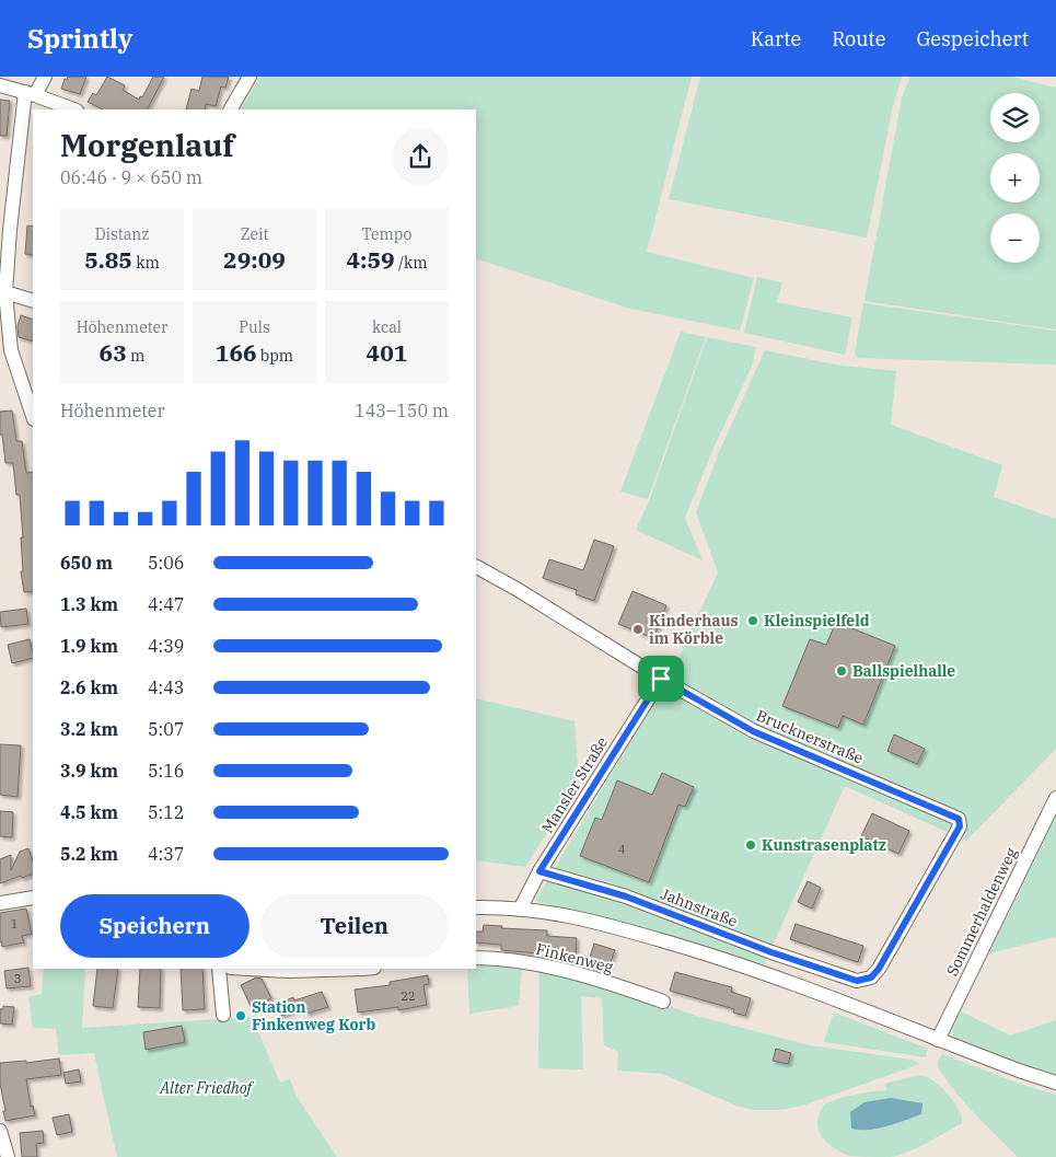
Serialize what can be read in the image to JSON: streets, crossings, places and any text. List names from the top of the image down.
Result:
{
  "streets": {
    "street": [
      "Brucknerstraße",
      "Mansler Straße",
      "Jahnstraße",
      "Sommerhaldenweg",
      "Finkenweg"
    ]
  },
  "crossings": [
    ["Brucknerstraße", "Mansler Straße"],
    ["Brucknerstraße", "Jahnstraße"],
    ["Mansler Straße", "Jahnstraße"]
  ],
  "parks": ["Alter Friedhof"],
  "places": [
    "Kleinspielfeld",
    "Kinderhaus im Körble",
    "Ballspielhalle",
    "Kunstrasenplatz",
    "Station Finkenweg Korb"
  ],
  "house_numbers": [
    "4",
    "1",
    "3",
    "22"
  ],
  "page": {
    "header": "Sprintly",
    "nav": ["Karte", "Route", "Gespeichert"],
    "map_buttons": ["+", "−"],
    "heading": ["Morgenlauf", "06:46 · 9 × 650 m"],
    "stats": [
      ["Distanz", "5.85 km"],
      ["Zeit", "29:09"],
      ["Tempo", "4:59 /km"],
      ["Höhenmeter", "63 m"],
      ["Puls", "166 bpm"],
      ["kcal", "401"]
    ],
    "chart": ["Höhenmeter", "143–150 m"],
    "list": [
      {
        "name": "650 m",
        "note": "5:06"
      },
      {
        "name": "1.3 km",
        "note": "4:47"
      },
      {
        "name": "1.9 km",
        "note": "4:39"
      },
      {
        "name": "2.6 km",
        "note": "4:43"
      },
      {
        "name": "3.2 km",
        "note": "5:07"
      },
      {
        "name": "3.9 km",
        "note": "5:16"
      },
      {
        "name": "4.5 km",
        "note": "5:12"
      },
      {
        "name": "5.2 km",
        "note": "4:37"
      }
    ],
    "buttons": ["Speichern", "Teilen"]
  }
}
